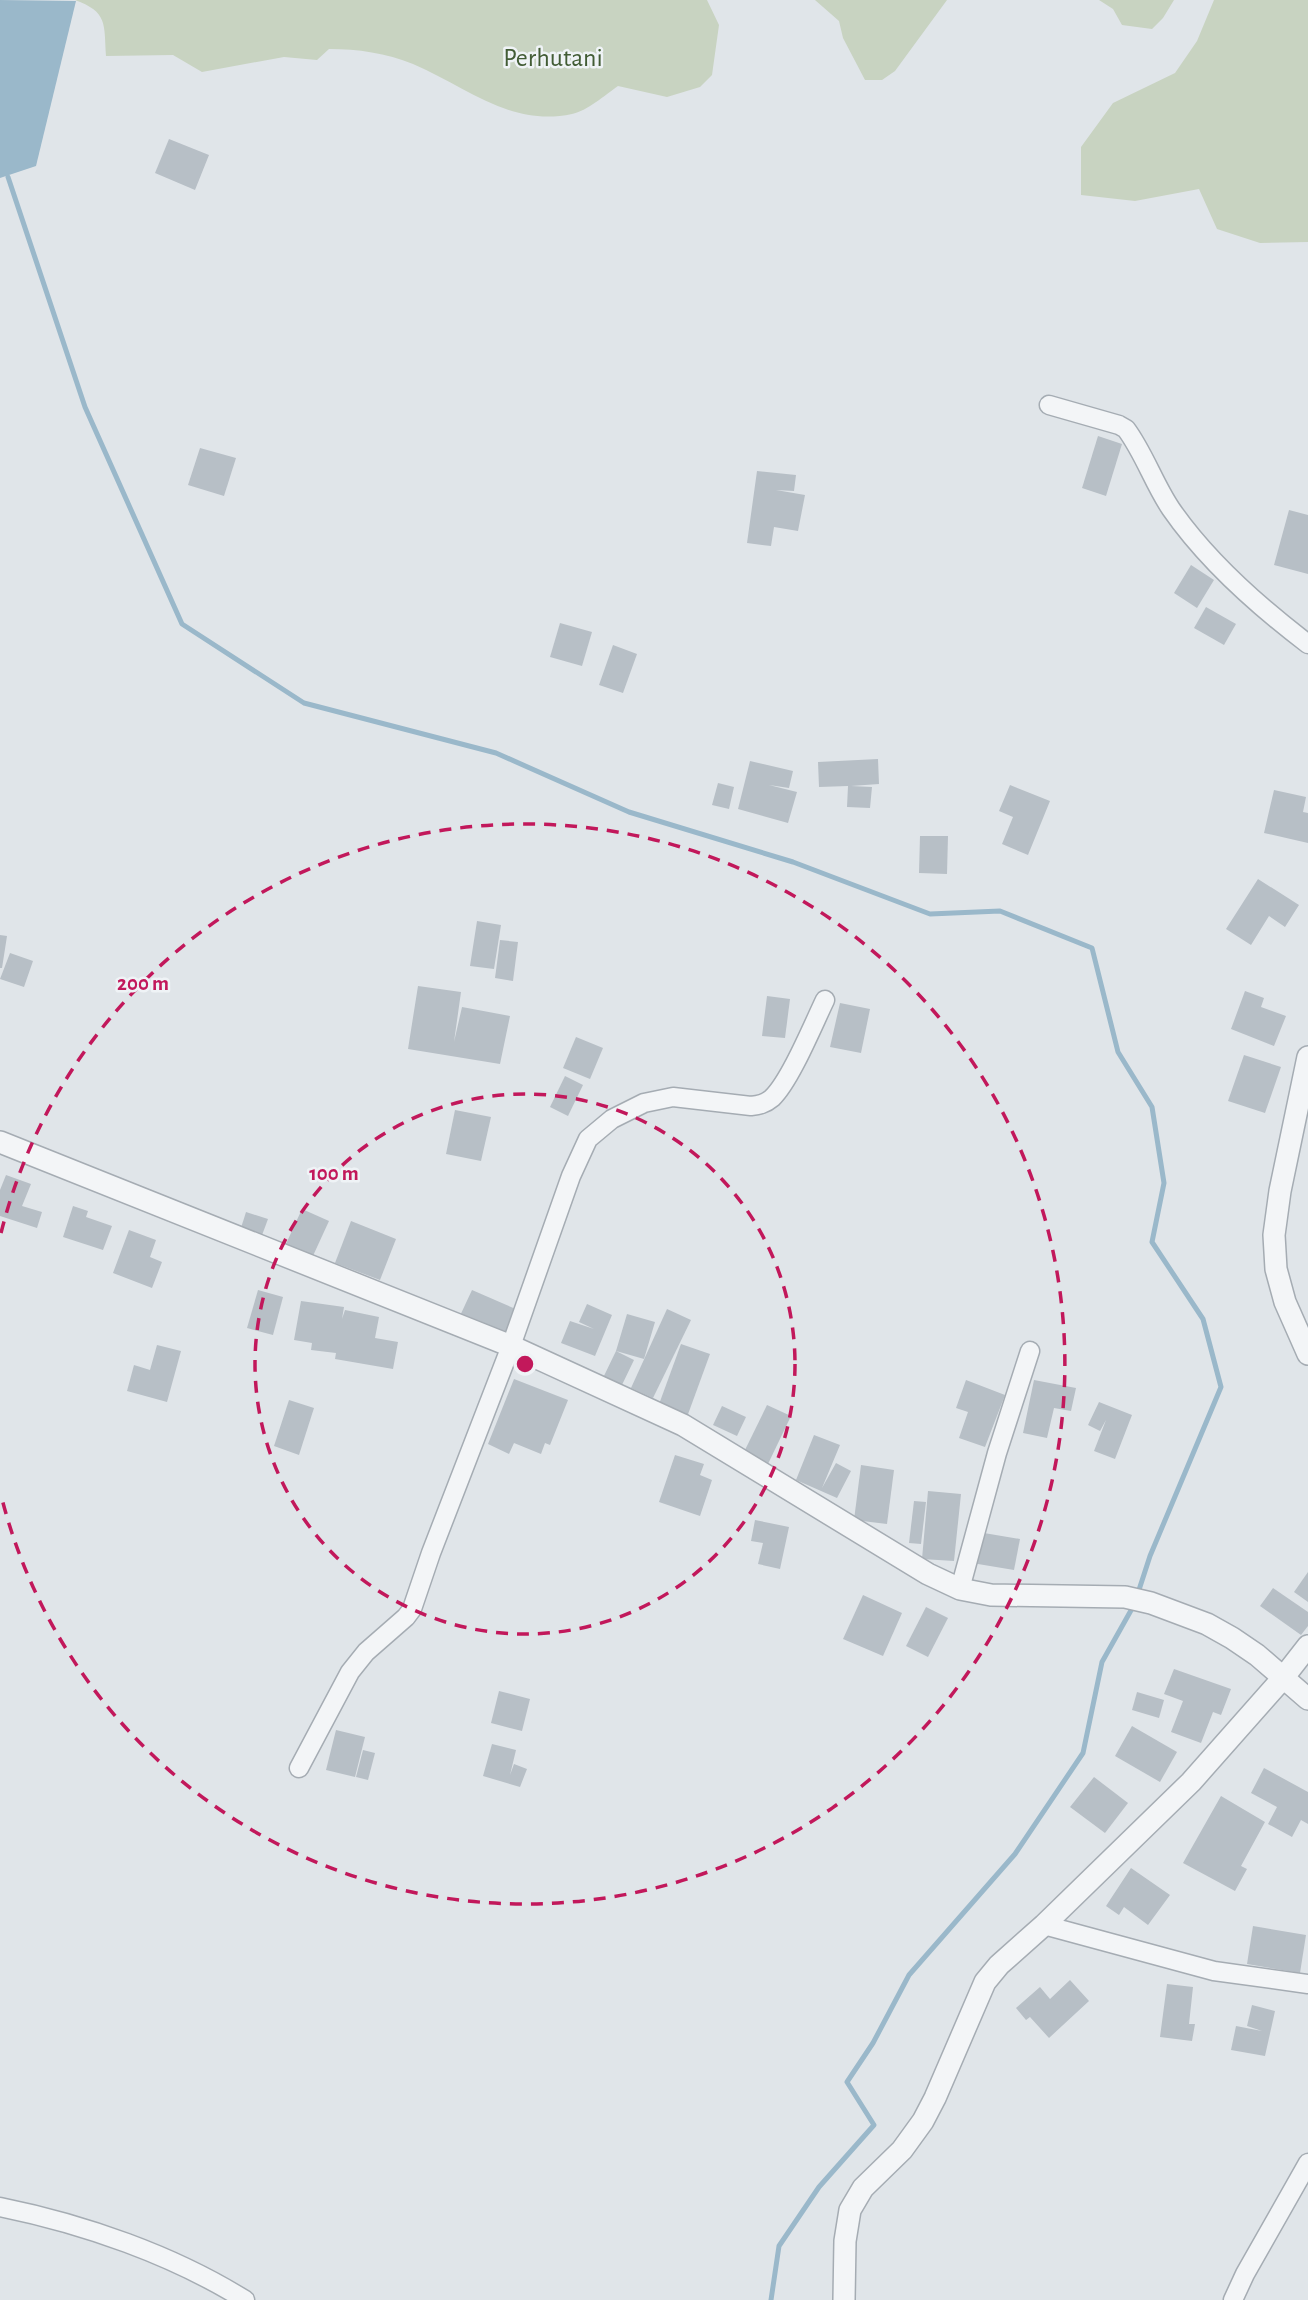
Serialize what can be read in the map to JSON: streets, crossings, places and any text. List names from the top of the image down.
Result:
{
  "parks": ["Perhutani"],
  "rings": ["200 m", "100 m"]
}
